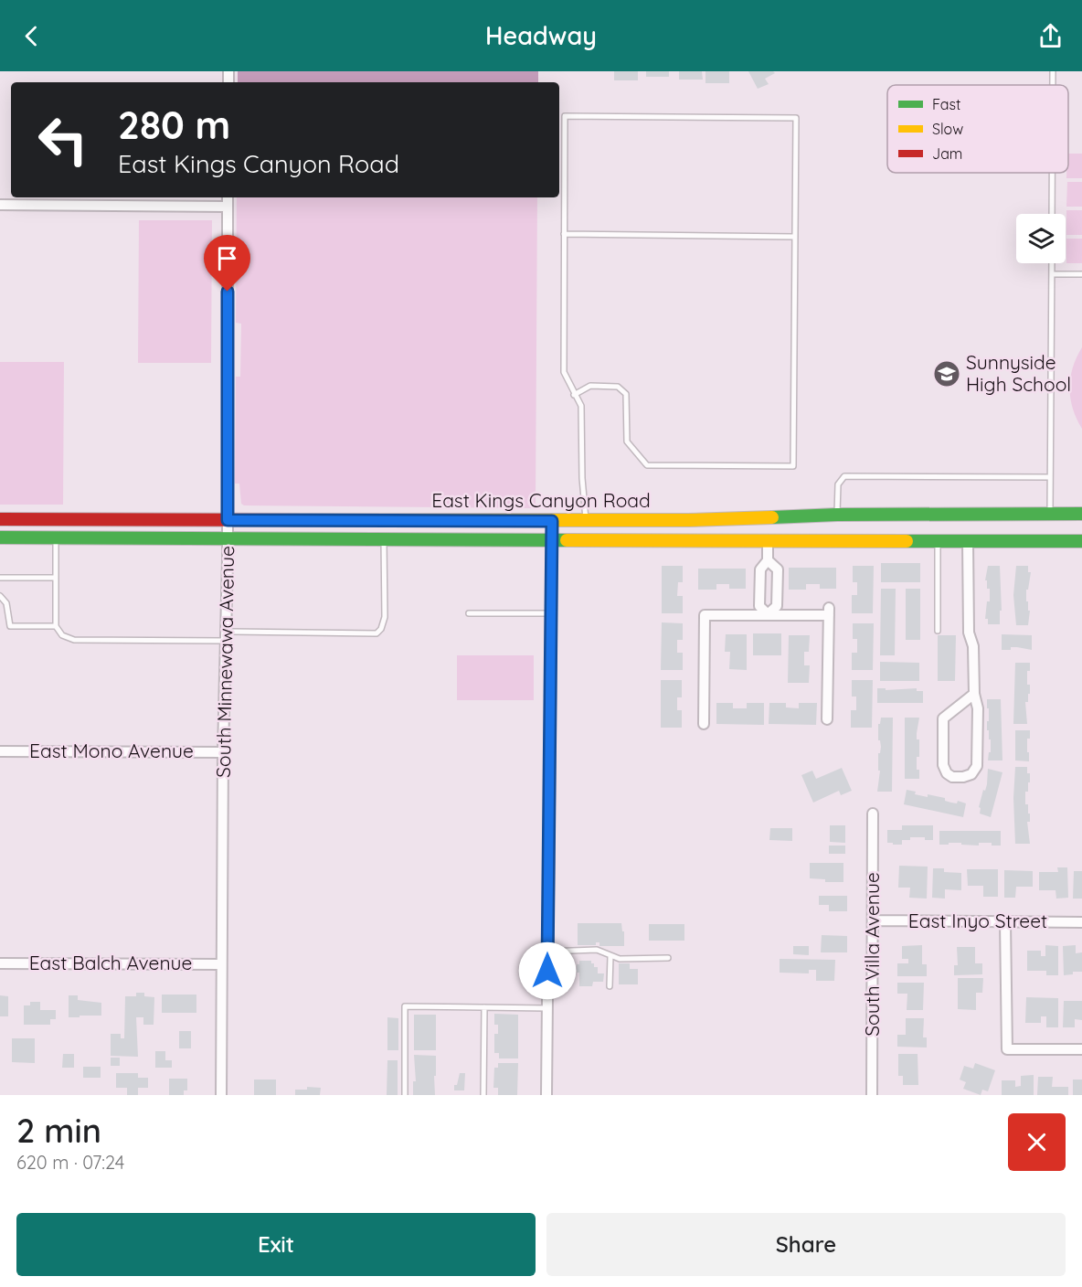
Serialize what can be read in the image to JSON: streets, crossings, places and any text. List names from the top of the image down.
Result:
{
  "streets": {
    "main road": ["East Kings Canyon Road"],
    "street": [
      "South Minnewawa Avenue",
      "East Mono Avenue",
      "East Inyo Street",
      "South Villa Avenue",
      "East Balch Avenue"
    ]
  },
  "crossings": [
    ["East Kings Canyon Road", "South Minnewawa Avenue"],
    ["South Minnewawa Avenue", "East Mono Avenue"],
    ["South Minnewawa Avenue", "East Balch Avenue"],
    ["East Inyo Street", "South Villa Avenue"]
  ],
  "places": {
    "school or university": ["Sunnyside High School"]
  },
  "legend": ["Fast", "Slow", "Jam"],
  "page": {
    "header": "Headway",
    "turn": ["280 m", "East Kings Canyon Road"],
    "heading": ["2 min", "620 m · 07:24"],
    "buttons": ["Exit", "Share"]
  }
}
